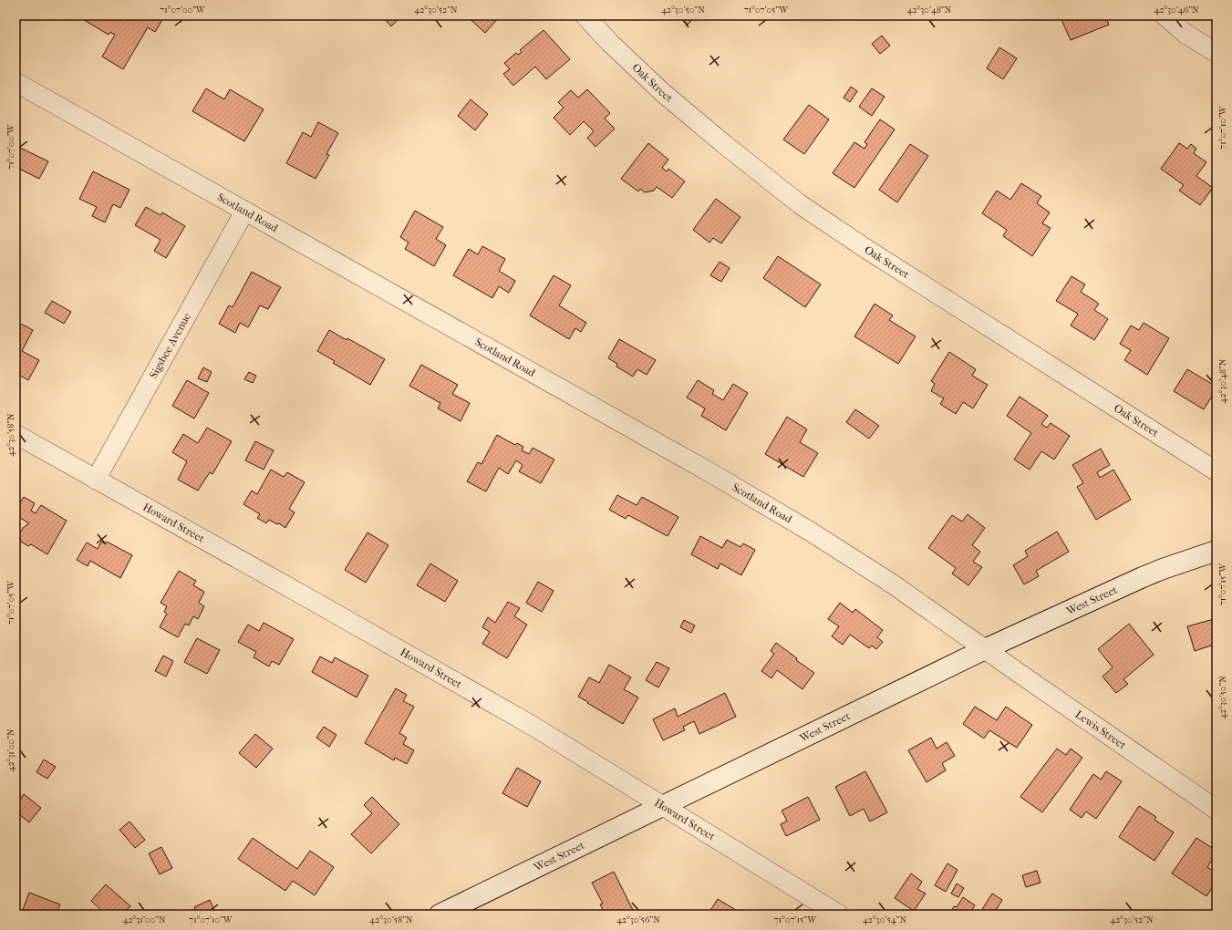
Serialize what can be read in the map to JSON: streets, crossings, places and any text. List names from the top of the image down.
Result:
{
  "streets": {
    "main road": ["West Street"],
    "street": [
      "Oak Street",
      "Scotland Road",
      "Sigsbee Avenue",
      "Howard Street",
      "Lewis Street"
    ]
  },
  "crossings": [
    ["Scotland Road", "Sigsbee Avenue"],
    ["Scotland Road", "West Street"],
    ["Scotland Road", "Lewis Street"],
    ["Sigsbee Avenue", "Howard Street"],
    ["Howard Street", "West Street"],
    ["West Street", "Lewis Street"]
  ],
  "coordinates": [
    "71°07'00\"W",
    "42°30'52\"N",
    "42°30'50\"N",
    "71°07'05\"W",
    "42°30'48\"N",
    "42°30'46\"N",
    "71°07'10\"W",
    "42°30'58\"N",
    "71°07'15\"W",
    "42°31'00\"N",
    "42°30'56\"N",
    "42°30'54\"N"
  ]
}
